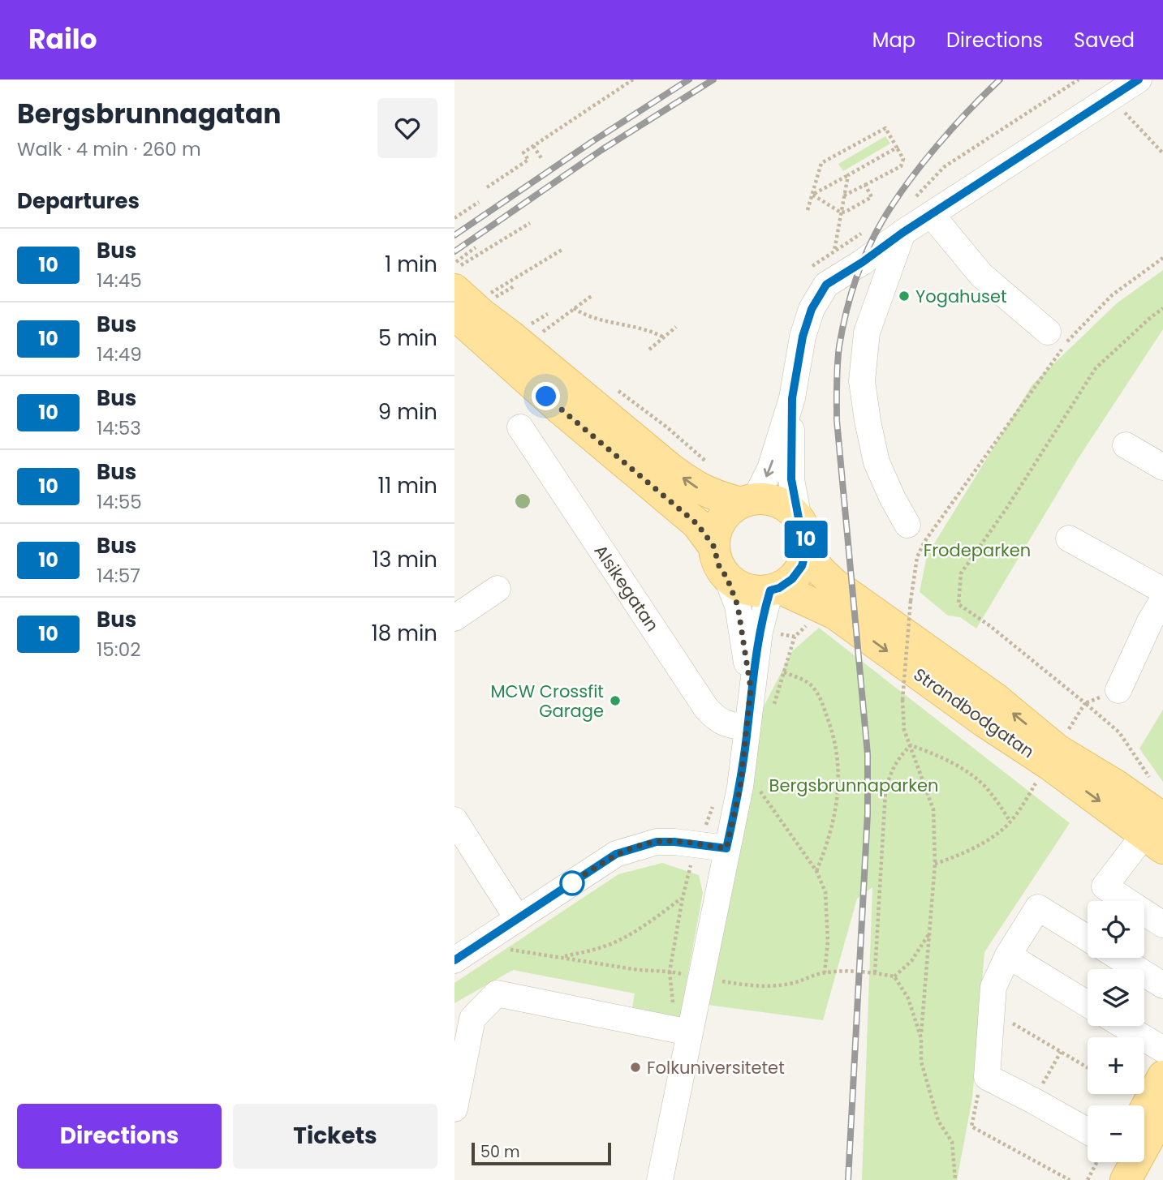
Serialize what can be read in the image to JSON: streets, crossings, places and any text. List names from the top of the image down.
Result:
{
  "streets": {
    "main road": ["Strandbodgatan"],
    "street": ["Alsikegatan"]
  },
  "parks": ["Frodeparken", "Bergsbrunnaparken"],
  "places": ["Yogahuset", "MCW Crossfit Garage", "Folkuniversitetet"],
  "lines": ["bus line 10"],
  "scale_bar": "50 m",
  "page": {
    "header": "Railo",
    "nav": ["Map", "Directions", "Saved"],
    "heading": [
      ["Bergsbrunnagatan", "Walk · 4 min · 260 m"],
      "Departures"
    ],
    "on_map": "10",
    "list": [
      {
        "mark": "10",
        "name": "Bus",
        "note": "14:45",
        "value": "1 min"
      },
      {
        "mark": "10",
        "name": "Bus",
        "note": "14:49",
        "value": "5 min"
      },
      {
        "mark": "10",
        "name": "Bus",
        "note": "14:53",
        "value": "9 min"
      },
      {
        "mark": "10",
        "name": "Bus",
        "note": "14:55",
        "value": "11 min"
      },
      {
        "mark": "10",
        "name": "Bus",
        "note": "14:57",
        "value": "13 min"
      },
      {
        "mark": "10",
        "name": "Bus",
        "note": "15:02",
        "value": "18 min"
      }
    ],
    "map_buttons": ["+", "−"],
    "buttons": ["Directions", "Tickets"],
    "scale": "50 m"
  }
}
